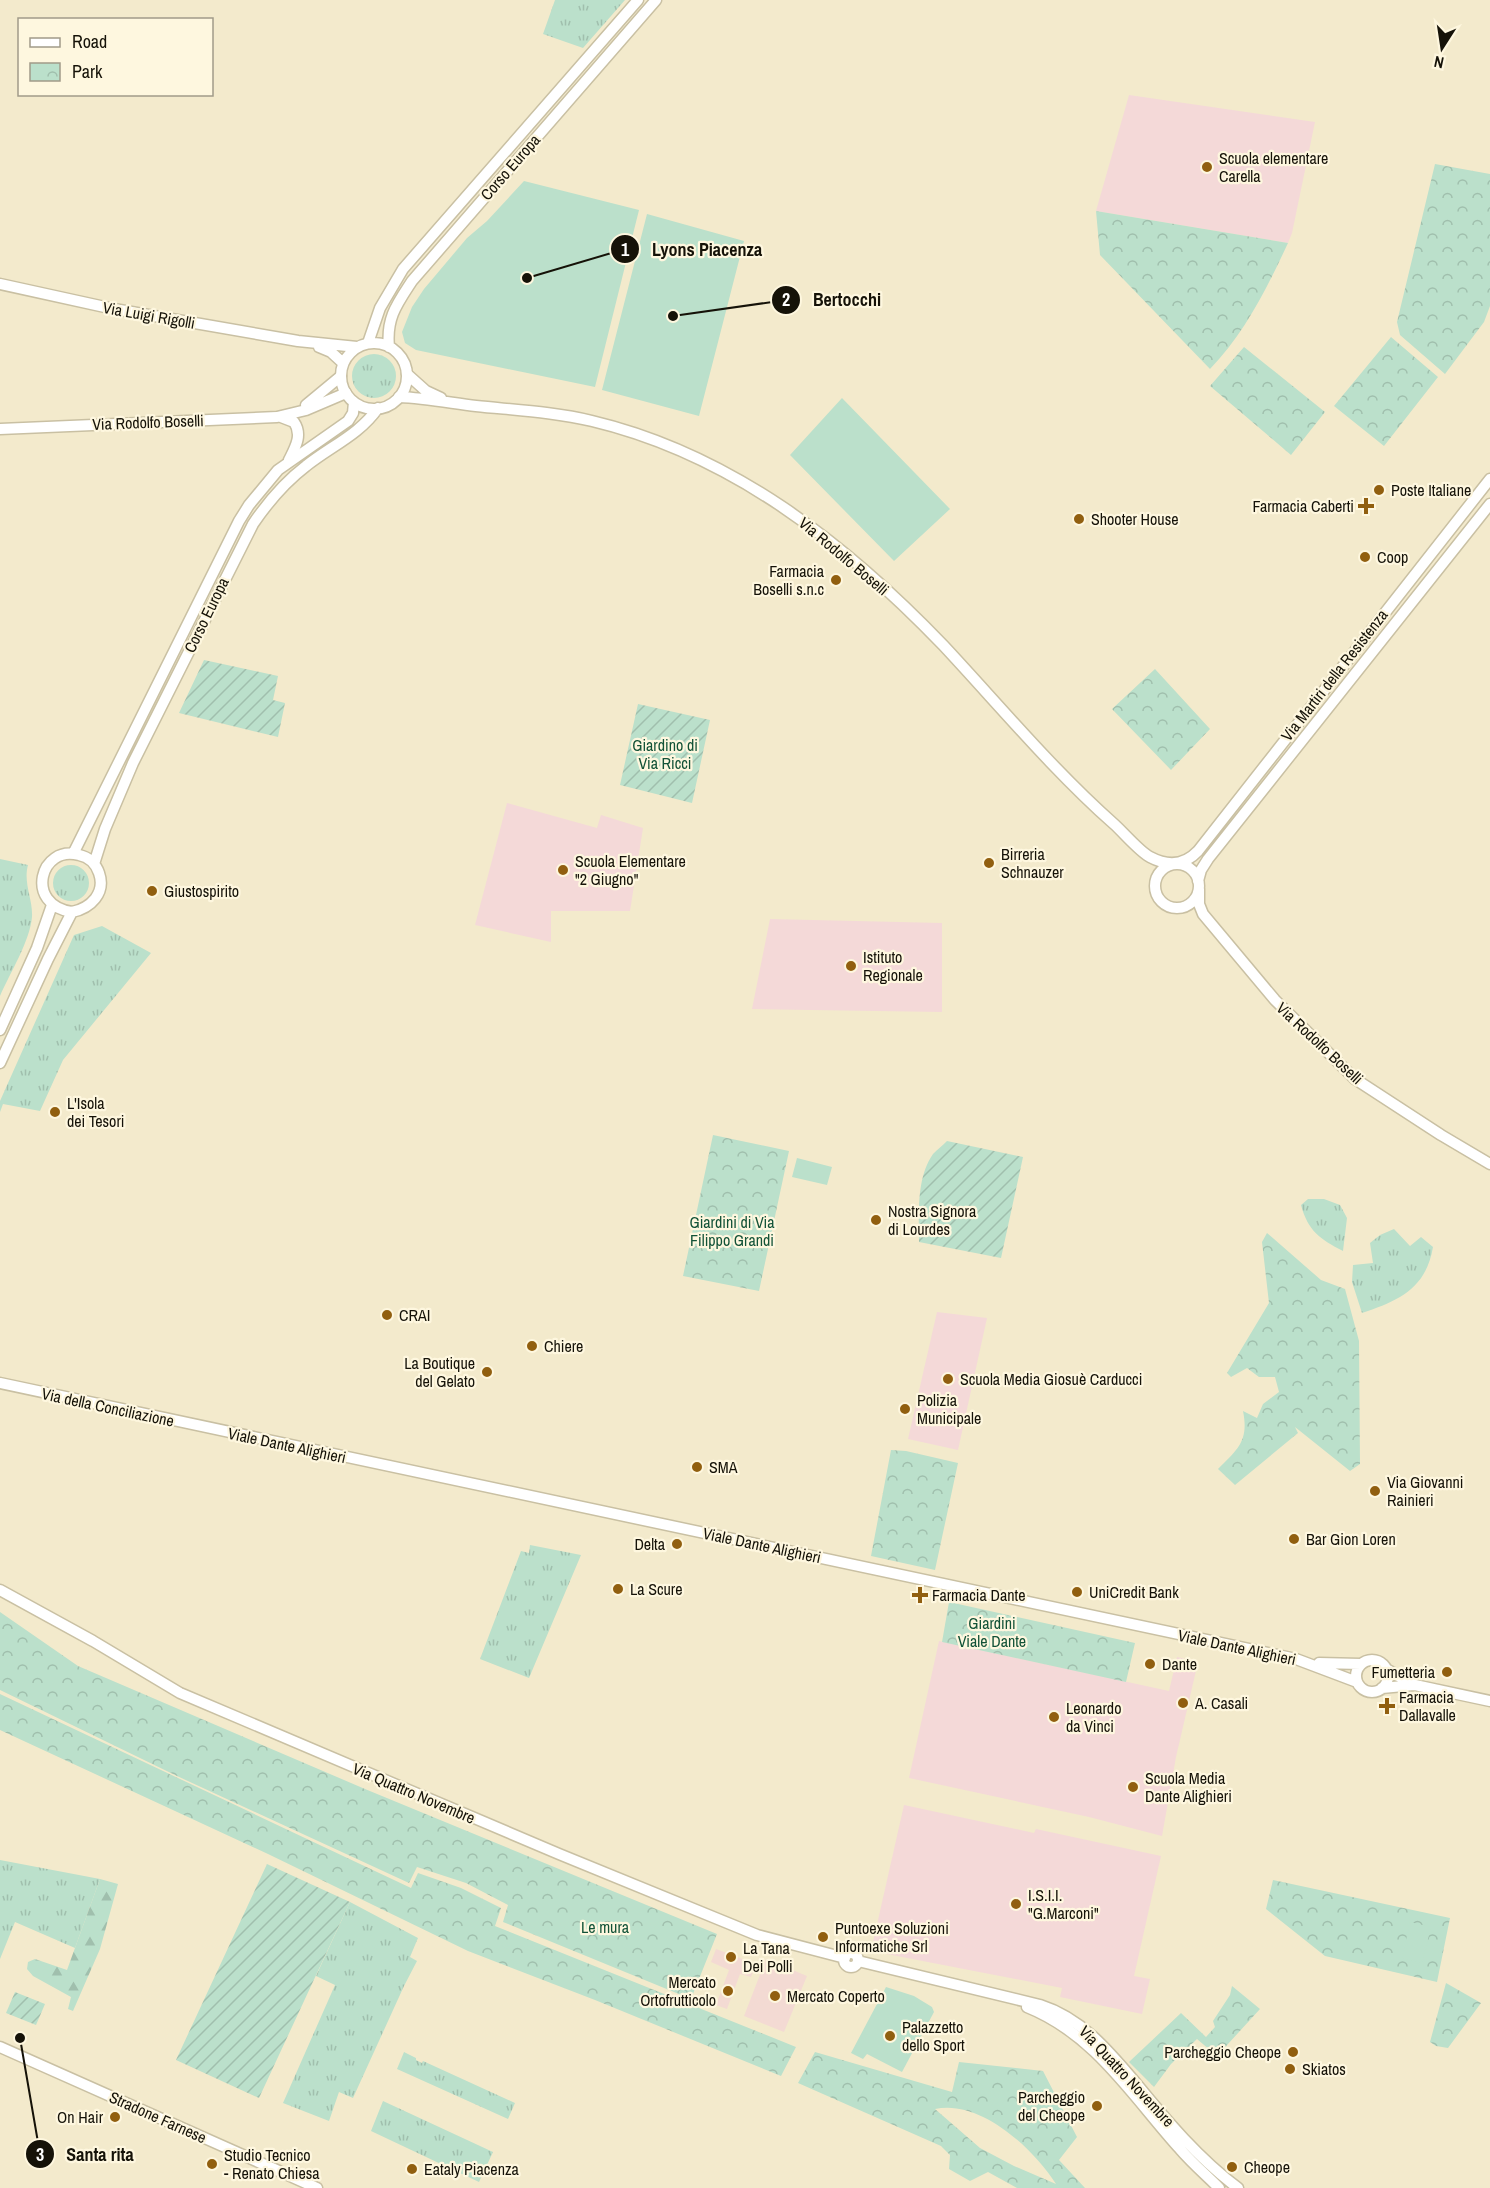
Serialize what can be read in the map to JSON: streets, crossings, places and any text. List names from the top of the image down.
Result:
{
  "streets": {
    "main road": [
      "Corso Europa",
      "Via Luigi Rigolli",
      "Via Rodolfo Boselli",
      "Via Martiri della Resistenza",
      "Via della Conciliazione",
      "Viale Dante Alighieri",
      "Via Quattro Novembre",
      "Stradone Farnese"
    ]
  },
  "crossings": [
    ["Corso Europa", "Via Luigi Rigolli"],
    ["Corso Europa", "Via Rodolfo Boselli"],
    ["Via Luigi Rigolli", "Via Rodolfo Boselli"],
    ["Via Rodolfo Boselli", "Via Martiri della Resistenza"],
    ["Via della Conciliazione", "Viale Dante Alighieri"]
  ],
  "parks": [
    "Giardino di Via Ricci",
    "Giardini di Via Filippo Grandi",
    "Giardini Viale Dante",
    "Le mura"
  ],
  "places": {
    "other": [
      "Scuola elementare Carella",
      "Lyons Piacenza",
      "Bertocchi",
      "Poste Italiane",
      "Shooter House",
      "Coop",
      "Farmacia Boselli s.n.c",
      "Birreria Schnauzer",
      "Scuola Elementare \"2 Giugno\"",
      "Giustospirito",
      "Istituto Regionale",
      "L'Isola dei Tesori",
      "Nostra Signora di Lourdes",
      "CRAI",
      "Chiere",
      "La Boutique del Gelato",
      "Scuola Media Giosuè Carducci",
      "Polizia Municipale",
      "SMA",
      "Via Giovanni Rainieri",
      "Bar Gion Loren",
      "Delta",
      "La Scure",
      "UniCredit Bank",
      "Dante",
      "Fumetteria",
      "A. Casali",
      "Leonardo da Vinci",
      "Scuola Media Dante Alighieri",
      "I.S.I.I. \"G.Marconi\"",
      "Puntoexe Soluzioni Informatiche Srl",
      "La Tana Dei Polli",
      "Mercato Ortofrutticolo",
      "Mercato Coperto",
      "Palazzetto dello Sport",
      "Santa rita",
      "Parcheggio Cheope",
      "Skiatos",
      "Parcheggio del Cheope",
      "On Hair",
      "Studio Tecnico - Renato Chiesa",
      "Cheope",
      "Eataly Piacenza"
    ],
    "health": ["Farmacia Caberti", "Farmacia Dante", "Farmacia Dallavalle"]
  },
  "legend": ["Road", "Park"],
  "north": "bottom"
}
